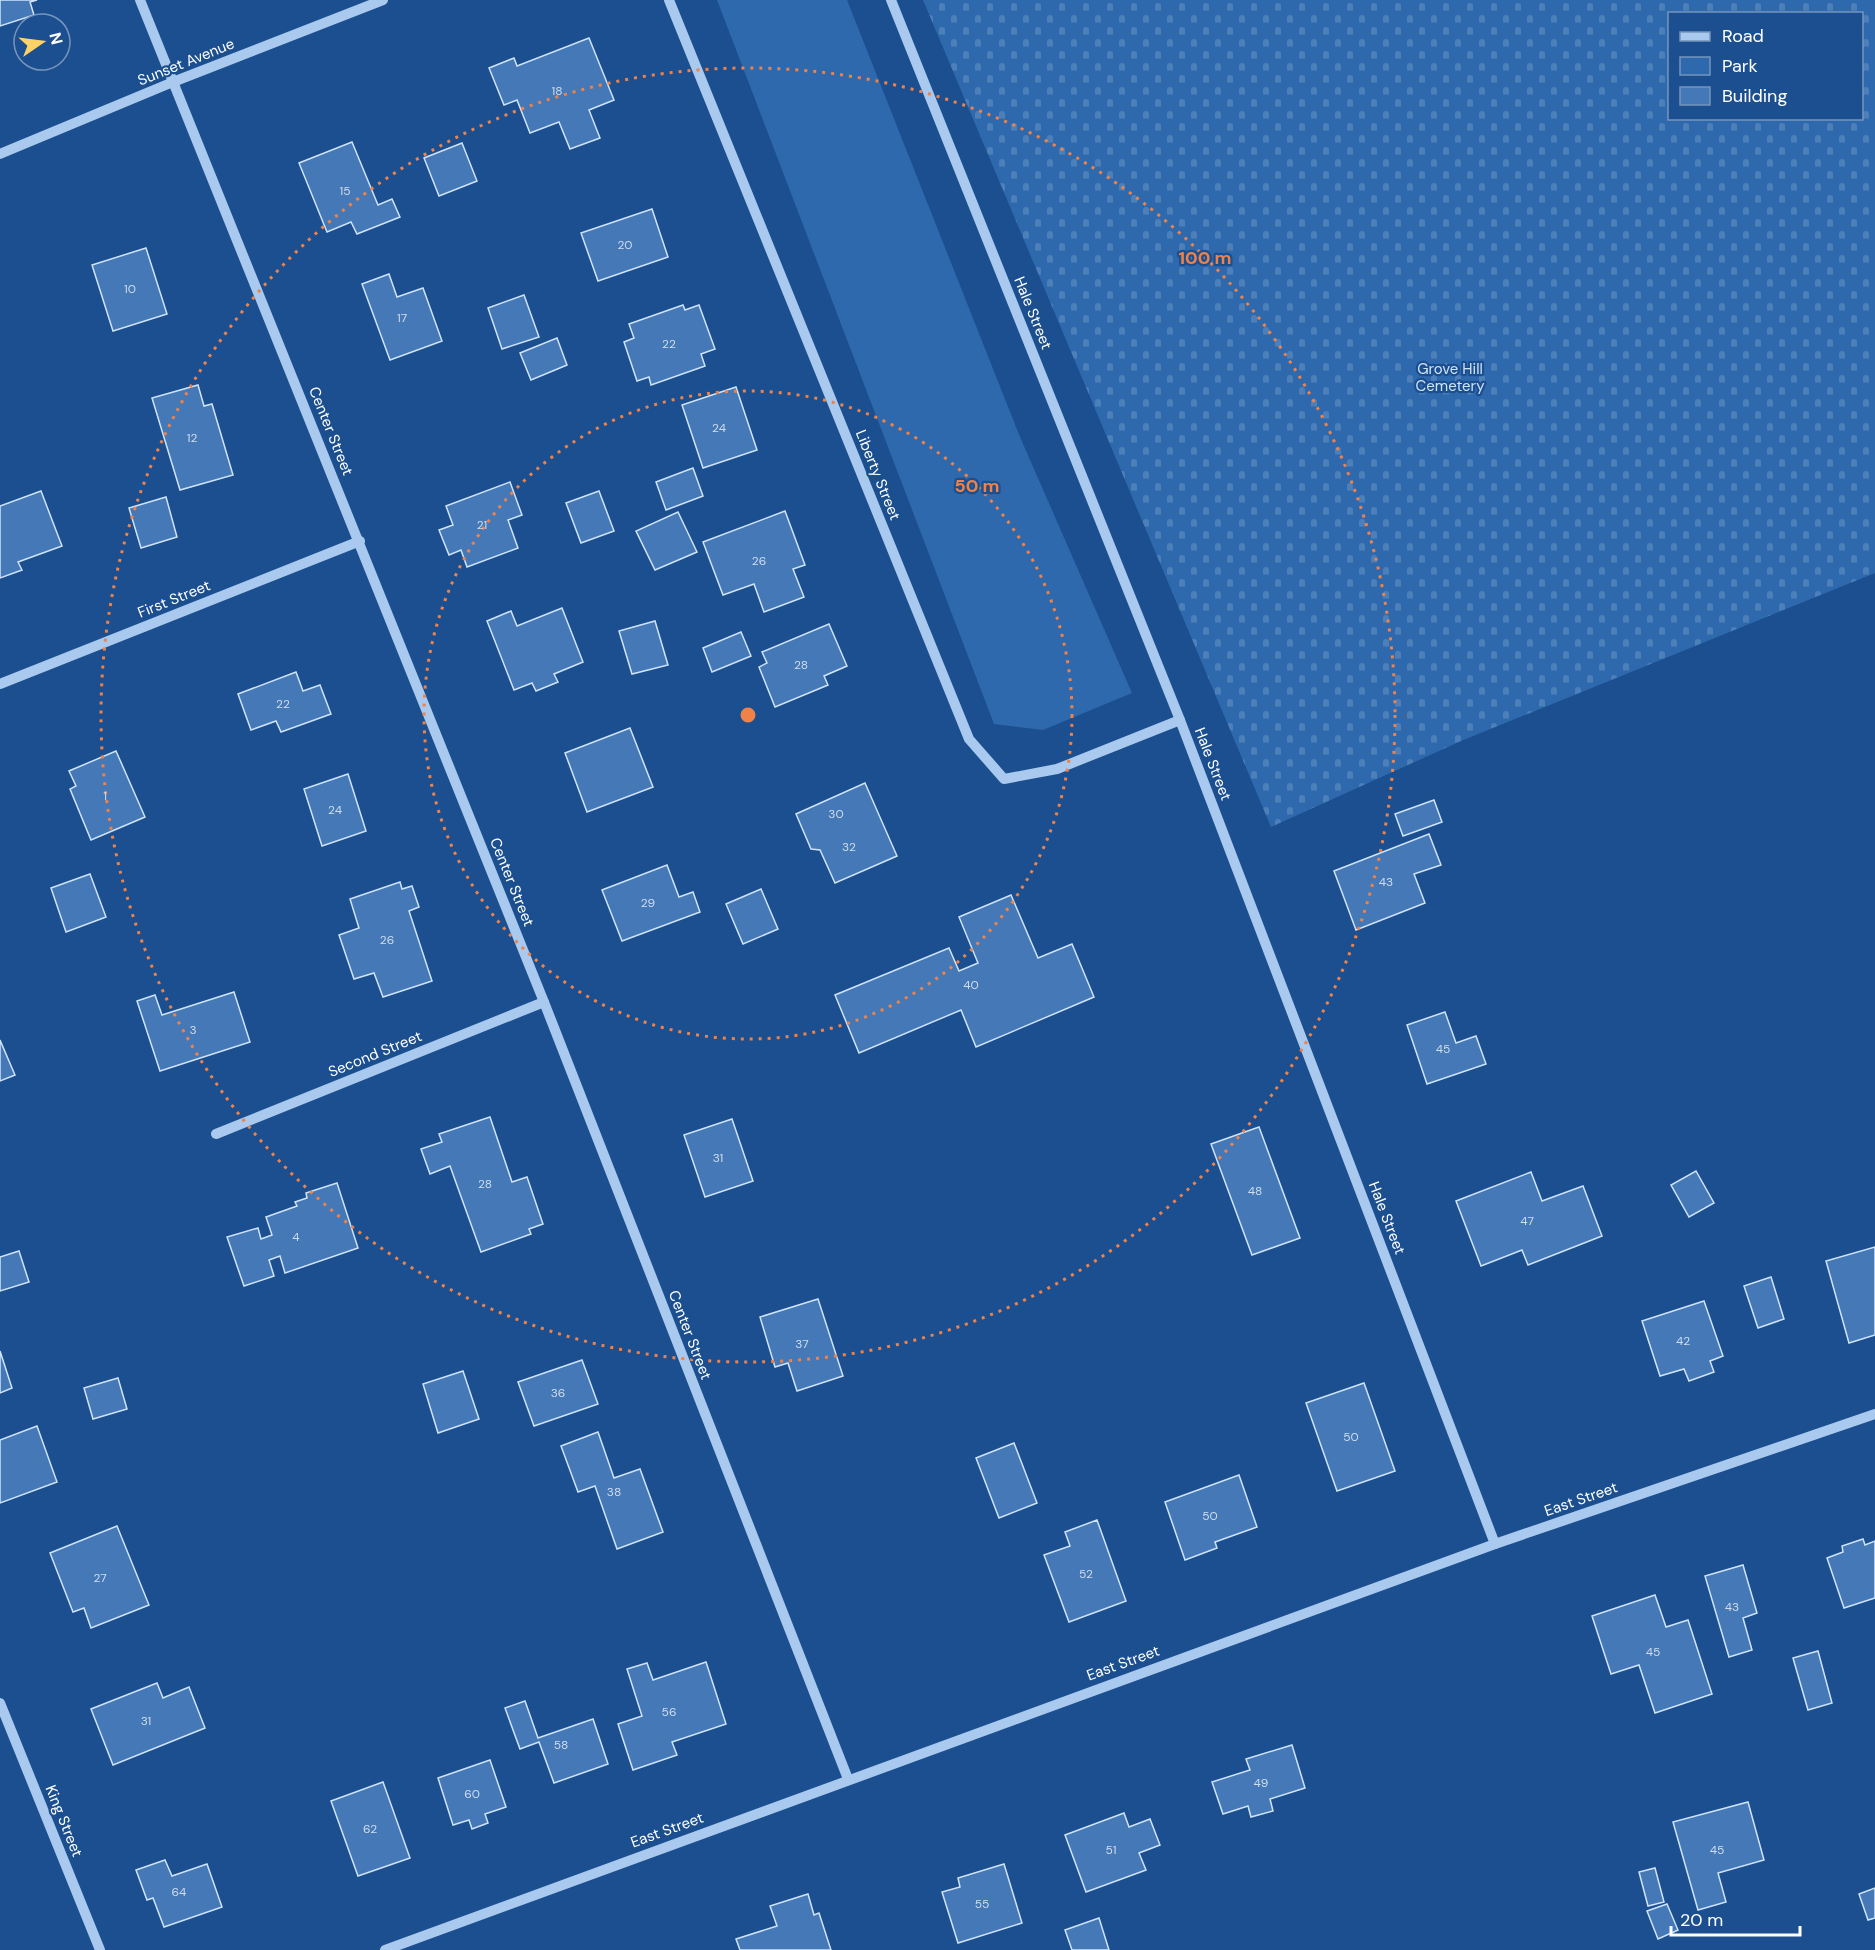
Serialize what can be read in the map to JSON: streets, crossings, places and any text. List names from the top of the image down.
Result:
{
  "streets": {
    "street": [
      "Sunset Avenue",
      "Hale Street",
      "Center Street",
      "Liberty Street",
      "First Street",
      "Second Street",
      "East Street",
      "King Street"
    ]
  },
  "crossings": [
    ["Sunset Avenue", "Center Street"],
    ["Hale Street", "Liberty Street"],
    ["Hale Street", "East Street"],
    ["Center Street", "First Street"],
    ["Center Street", "Second Street"],
    ["Center Street", "East Street"]
  ],
  "parks": ["Grove Hill Cemetery"],
  "house_numbers": [
    "18",
    "15",
    "20",
    "10",
    "17",
    "22",
    "24",
    "12",
    "21",
    "26",
    "28",
    "22",
    "1",
    "24",
    "30",
    "32",
    "43",
    "29",
    "26",
    "40",
    "3",
    "45",
    "31",
    "28",
    "48",
    "47",
    "4",
    "42",
    "37",
    "36",
    "50",
    "38",
    "50",
    "52",
    "27",
    "43",
    "45",
    "56",
    "31",
    "58",
    "49",
    "60",
    "62",
    "51",
    "45",
    "64",
    "55"
  ],
  "legend": ["Road", "Park", "Building"],
  "scale_bar": "20 m",
  "north": "right",
  "rings": ["100 m", "50 m"]
}
